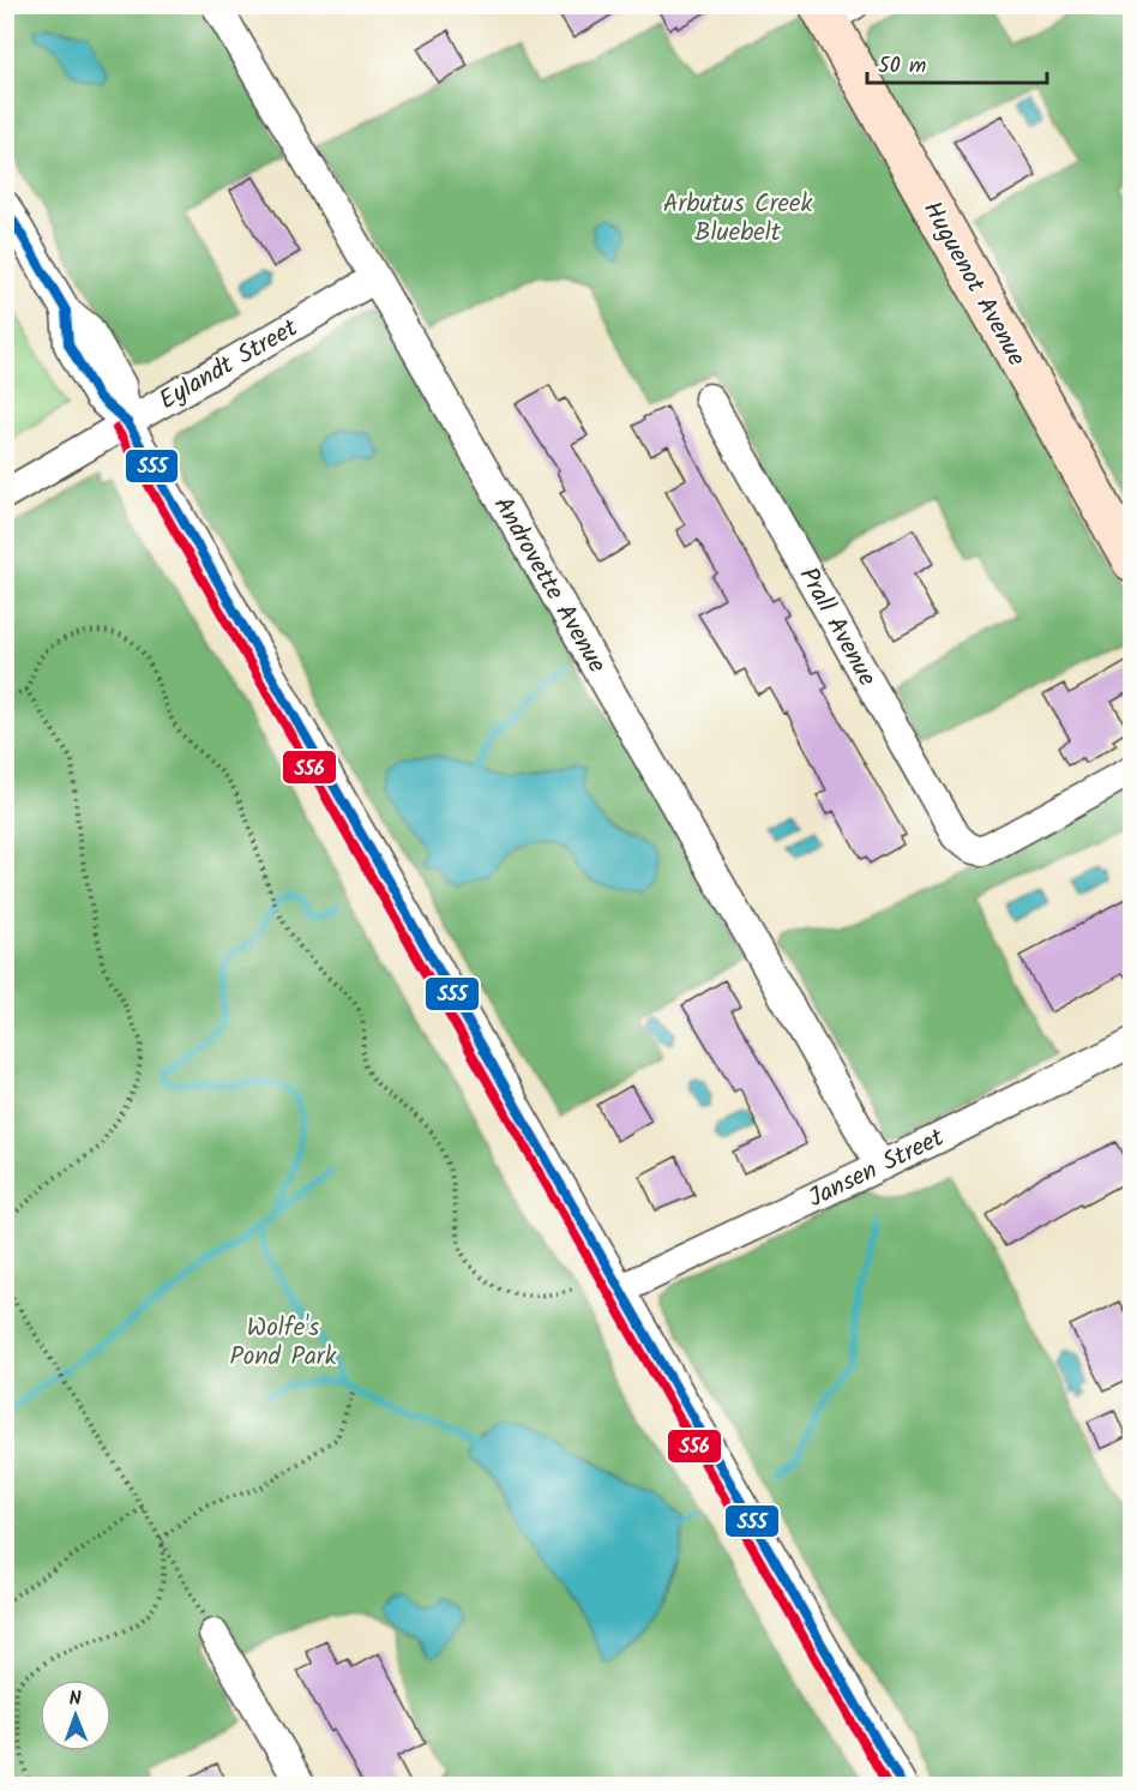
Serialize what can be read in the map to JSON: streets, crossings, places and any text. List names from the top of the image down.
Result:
{
  "streets": {
    "street": [
      "Huguenot Avenue",
      "Eylandt Street",
      "Androvette Avenue",
      "Prall Avenue",
      "Jansen Street"
    ]
  },
  "crossings": [
    ["Eylandt Street", "Androvette Avenue"],
    ["Androvette Avenue", "Jansen Street"]
  ],
  "parks": ["Arbutus Creek Bluebelt", "Wolfe's Pond Park"],
  "lines": ["transit line S55", "transit line S56"],
  "scale_bar": "50 m",
  "north": "top"
}
